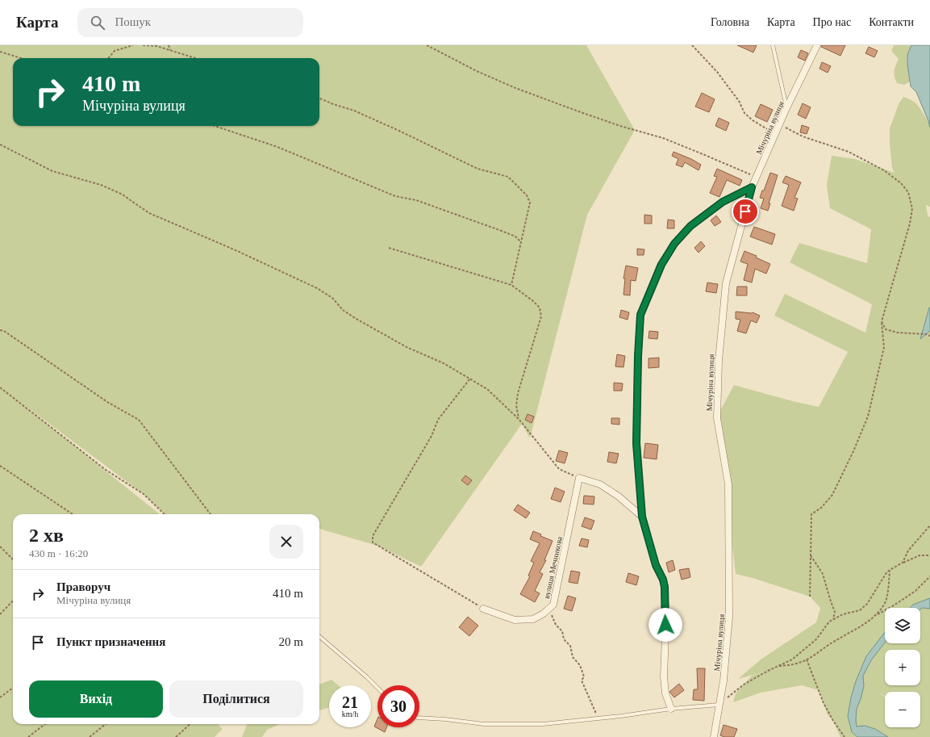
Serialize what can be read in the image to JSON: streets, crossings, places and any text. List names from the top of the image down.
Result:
{
  "streets": {
    "street": ["Мічуріна вулиця", "вулиця Мечникова"]
  },
  "page": {
    "header": "Карта",
    "search": "Пошук",
    "nav": [
      "Головна",
      "Карта",
      "Про нас",
      "Контакти"
    ],
    "turn": ["410 m", "Мічуріна вулиця"],
    "heading": ["2 хв", "430 m · 16:20"],
    "list": [
      {
        "name": "Праворуч",
        "note": "Мічуріна вулиця",
        "value": "410 m"
      },
      {
        "name": "Пункт призначення",
        "value": "20 m"
      }
    ],
    "map_buttons": ["+", "−"],
    "buttons": ["Вихід", "Поділитися"],
    "speed": "21 km/h",
    "limit": "30"
  }
}
